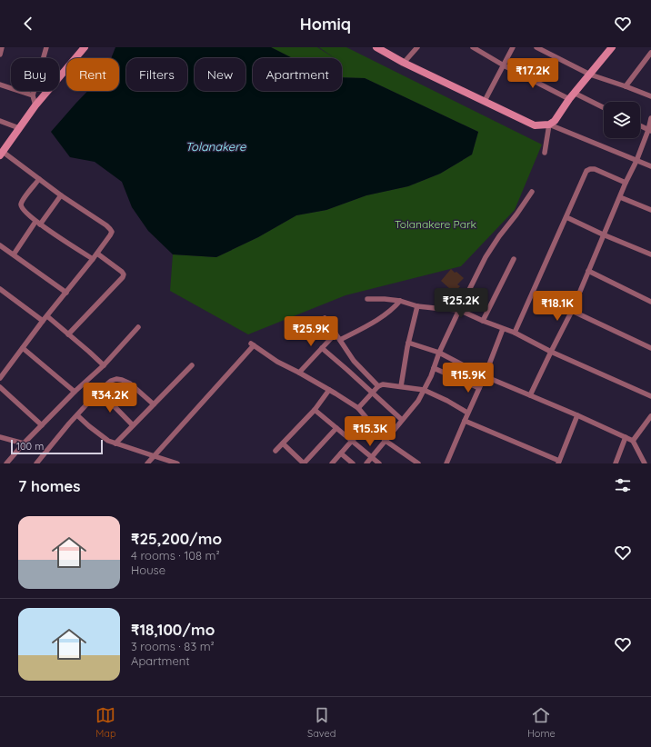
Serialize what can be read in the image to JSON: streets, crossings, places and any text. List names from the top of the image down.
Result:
{
  "water": ["Tolanakere"],
  "parks": ["Tolanakere Park"],
  "scale_bar": "100 m",
  "page": {
    "header": "Homiq",
    "price": [
      "₹17.2K",
      "₹25.2K",
      "₹18.1K",
      "₹25.9K",
      "₹15.9K",
      "₹34.2K",
      "₹15.3K"
    ],
    "chip": [
      "Buy",
      "Rent",
      "Filters",
      "New",
      "Apartment"
    ],
    "scale": "100 m",
    "heading": "7 homes",
    "list": [
      {
        "name": "₹25,200/mo",
        "note": "4 rooms · 108 m² · House"
      },
      {
        "name": "₹18,100/mo",
        "note": "3 rooms · 83 m² · Apartment"
      }
    ],
    "tabs": ["Map", "Saved", "Home"]
  }
}
